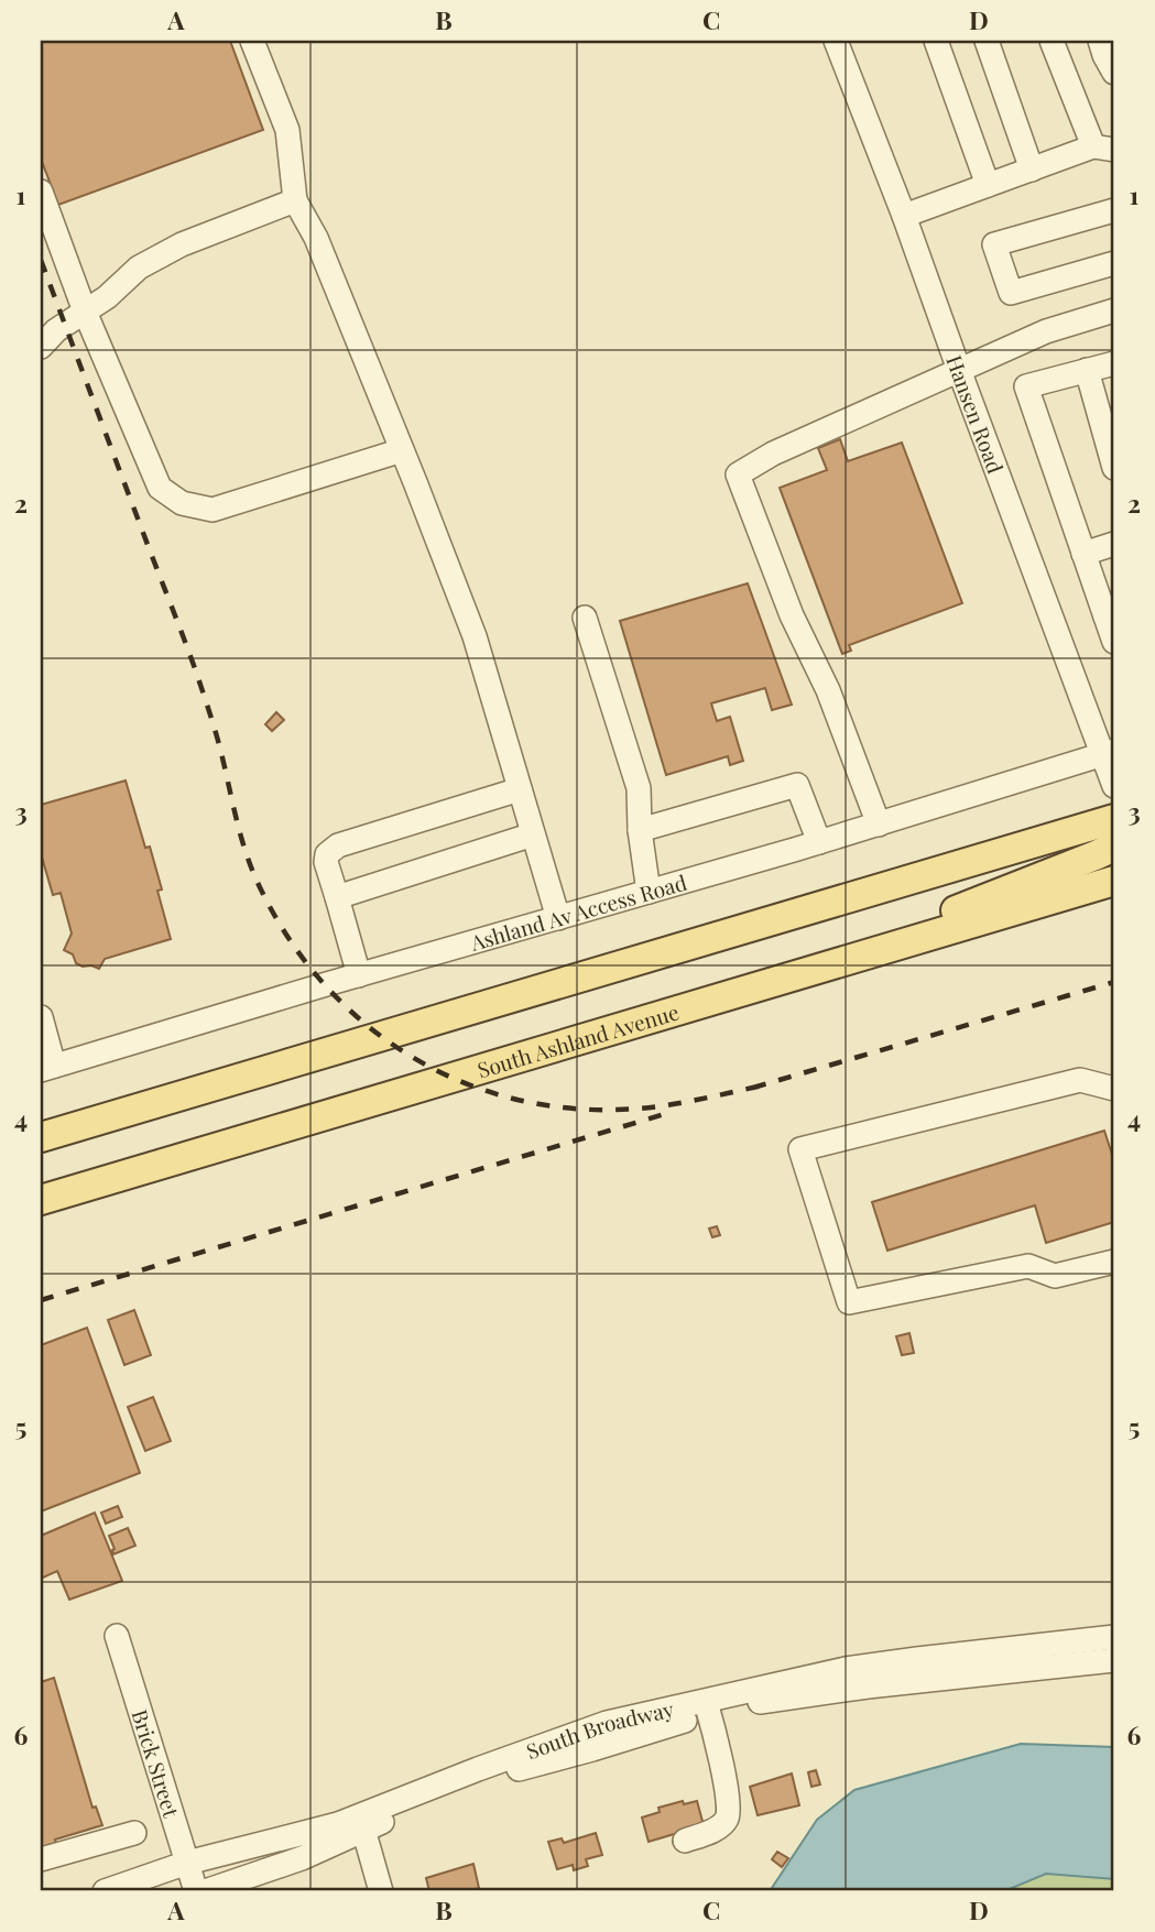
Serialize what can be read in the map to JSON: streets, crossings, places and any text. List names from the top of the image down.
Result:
{
  "streets": {
    "main road": ["South Ashland Avenue"],
    "street": [
      "Hansen Road",
      "Ashland Av Access Road",
      "South Broadway",
      "Brick Street"
    ]
  },
  "crossings": [
    ["Hansen Road", "Ashland Av Access Road"],
    ["South Broadway", "Brick Street"]
  ],
  "grid": {
    "columns": [
      "A",
      "B",
      "C",
      "D"
    ],
    "rows": [
      "1",
      "2",
      "3",
      "4",
      "5",
      "6"
    ]
  }
}
